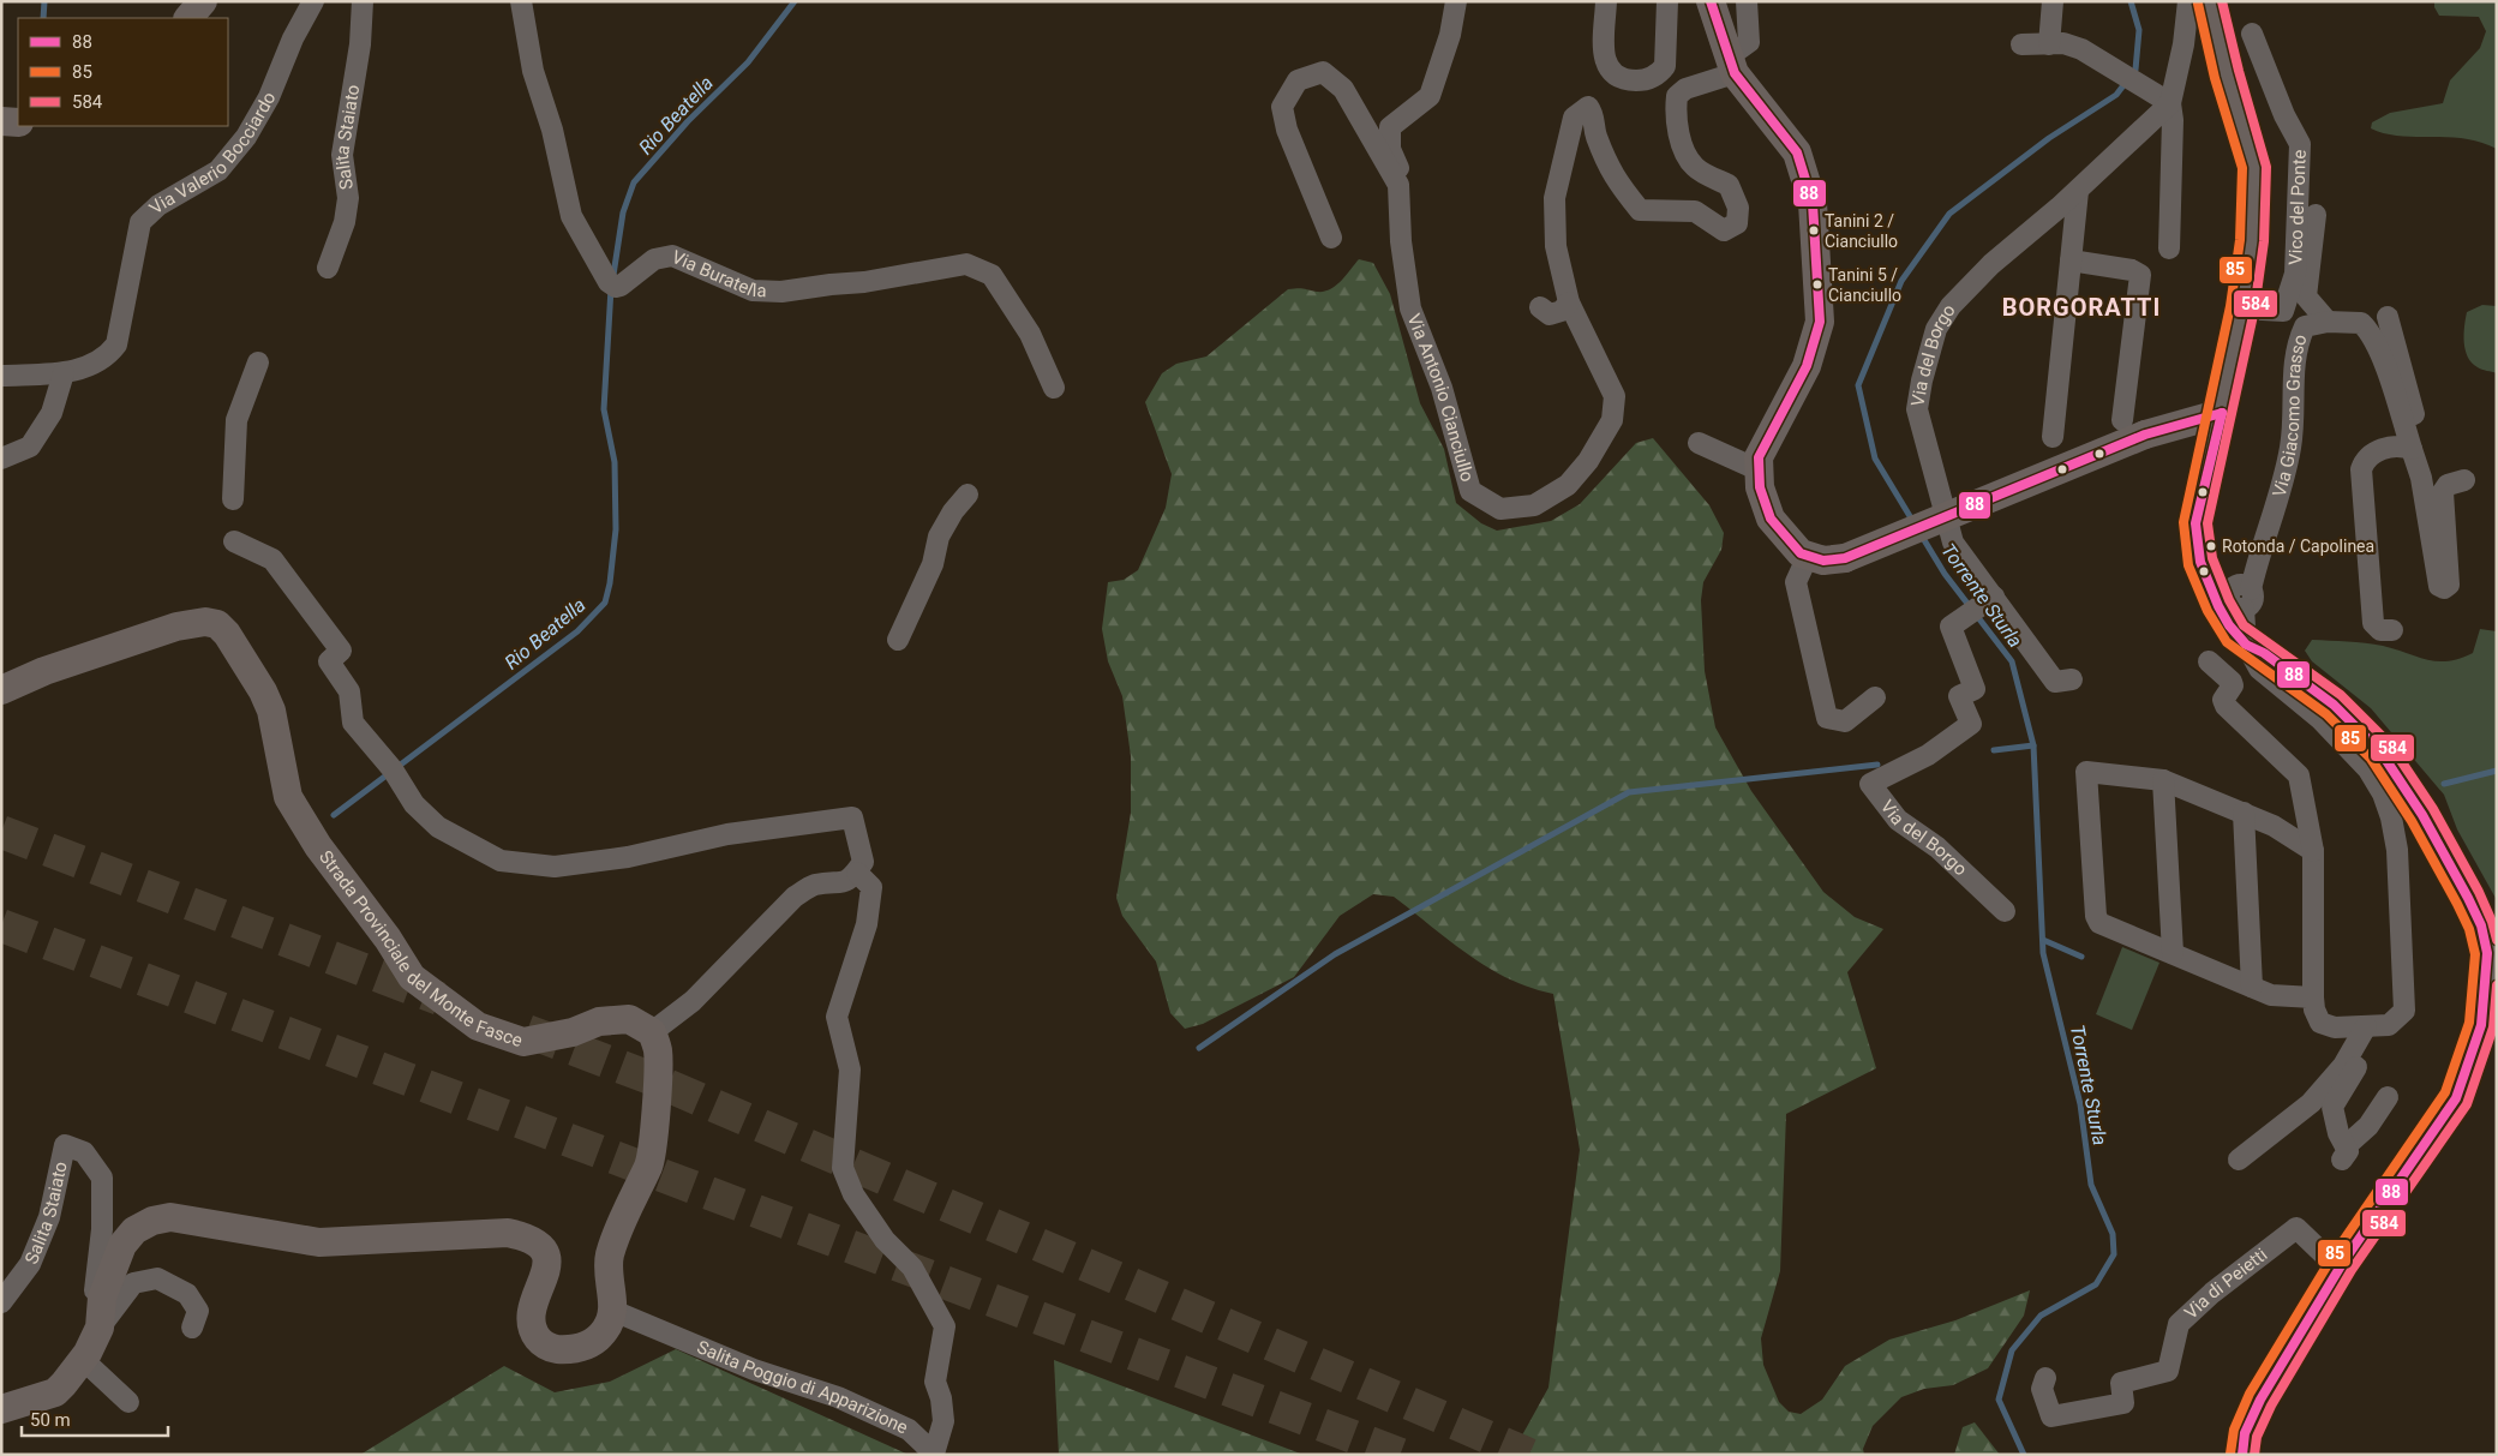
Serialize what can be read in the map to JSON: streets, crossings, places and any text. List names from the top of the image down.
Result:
{
  "streets": {
    "main road": ["Strada Provinciale del Monte Fasce"],
    "street": [
      "Salita Staiato",
      "Via Valerio Bocciardo",
      "Vico del Ponte",
      "Via Buratella",
      "Via del Borgo",
      "Via Antonio Cianciullo",
      "Via Giacomo Grasso",
      "Via di Peietti",
      "Salita Poggio di Apparizione"
    ]
  },
  "districts": ["BORGORATTI"],
  "water": ["Rio Beatella", "Torrente Sturla"],
  "places": ["Tanini 2 / Cianciullo", "Tanini 5 / Cianciullo", "Rotonda / Capolinea"],
  "lines": ["transit line 88", "transit line 584", "transit line 85"],
  "legend": ["88", "85", "584"],
  "scale_bar": "50 m"
}
